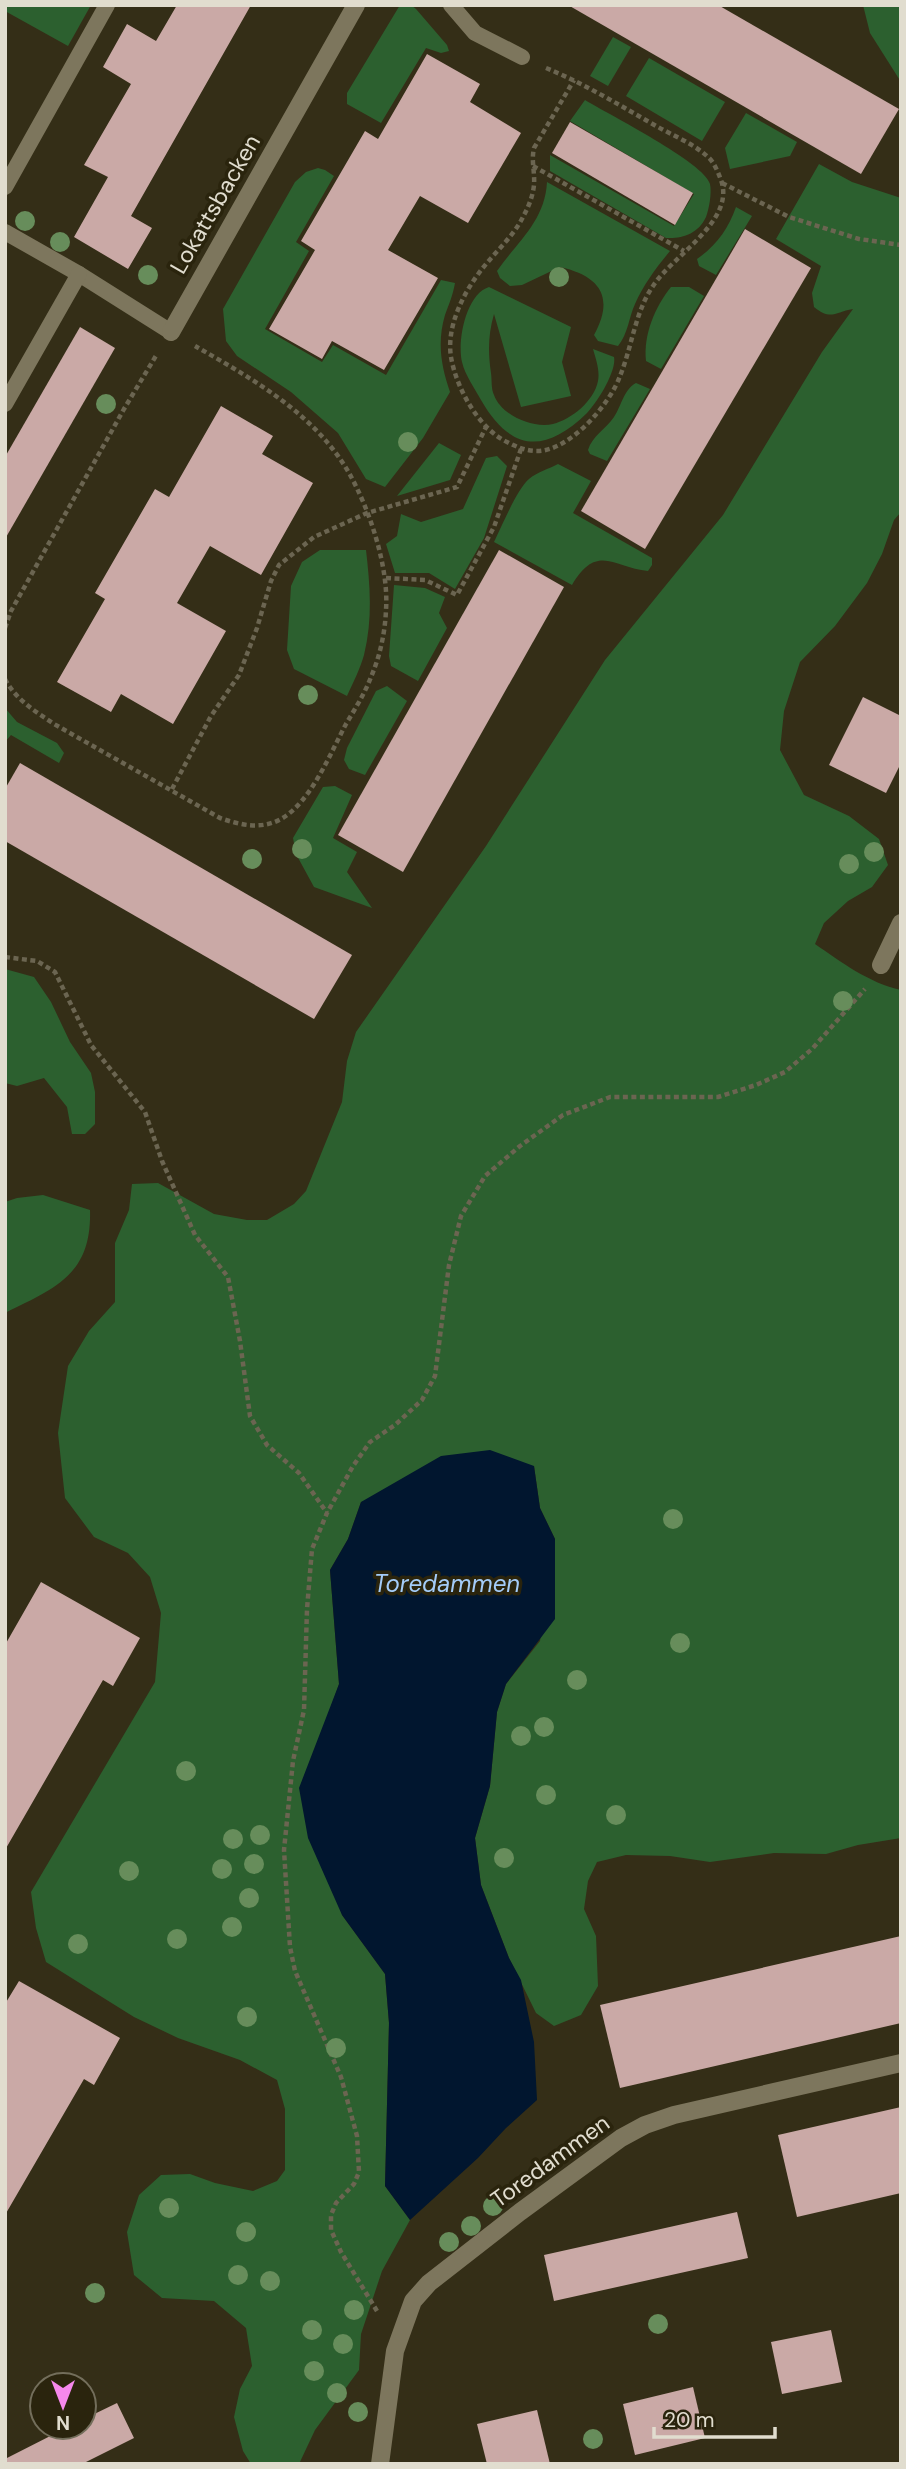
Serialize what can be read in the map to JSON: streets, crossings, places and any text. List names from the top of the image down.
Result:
{
  "streets": {
    "street": ["Lokattsbacken", "Toredammen"]
  },
  "water": ["Toredammen"],
  "scale_bar": "20 m",
  "north": "bottom"
}
